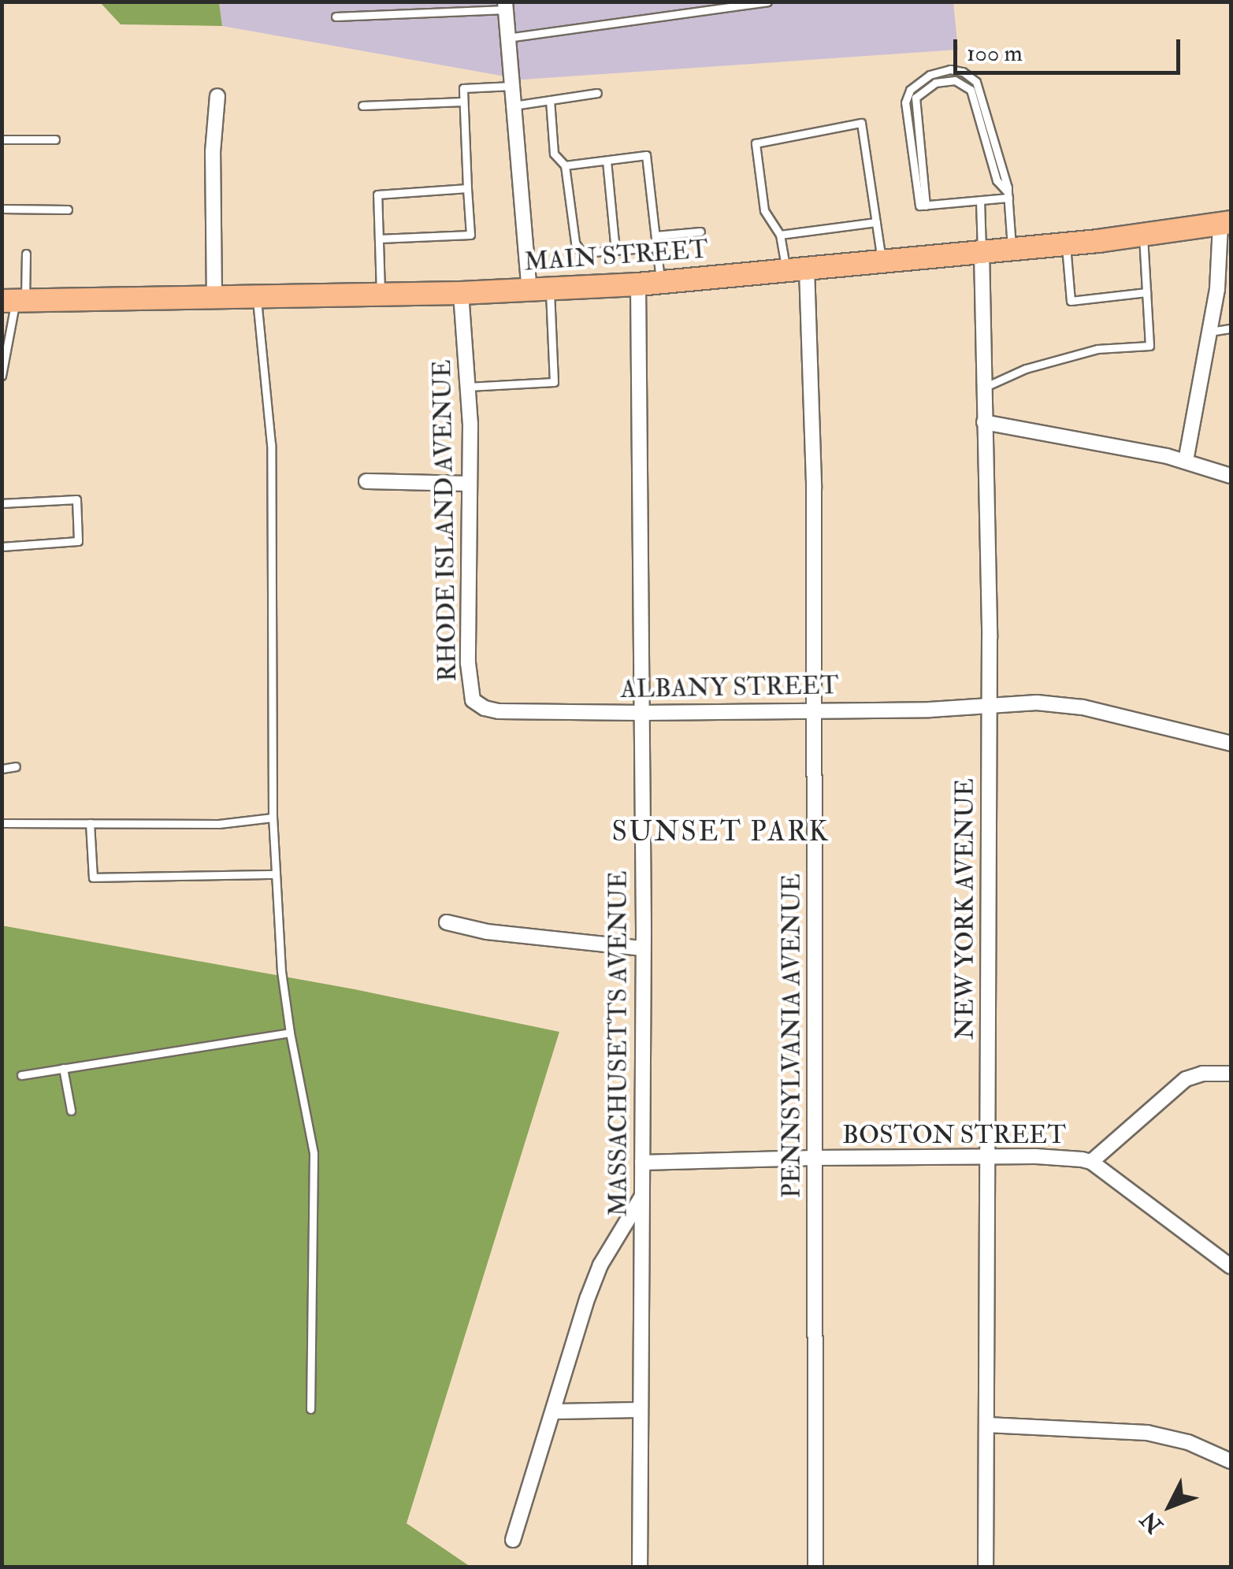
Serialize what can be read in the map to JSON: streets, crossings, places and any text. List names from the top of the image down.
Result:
{
  "streets": {
    "main road": ["MAIN STREET"],
    "street": [
      "RHODE ISLAND AVENUE",
      "ALBANY STREET",
      "NEW YORK AVENUE",
      "PENNSYLVANIA AVENUE",
      "MASSACHUSETTS AVENUE",
      "BOSTON STREET"
    ]
  },
  "crossings": [
    ["MAIN STREET", "RHODE ISLAND AVENUE"],
    ["MAIN STREET", "NEW YORK AVENUE"],
    ["MAIN STREET", "PENNSYLVANIA AVENUE"],
    ["MAIN STREET", "MASSACHUSETTS AVENUE"],
    ["RHODE ISLAND AVENUE", "ALBANY STREET"],
    ["ALBANY STREET", "NEW YORK AVENUE"],
    ["ALBANY STREET", "PENNSYLVANIA AVENUE"],
    ["ALBANY STREET", "MASSACHUSETTS AVENUE"],
    ["NEW YORK AVENUE", "BOSTON STREET"],
    ["PENNSYLVANIA AVENUE", "BOSTON STREET"],
    ["MASSACHUSETTS AVENUE", "BOSTON STREET"]
  ],
  "districts": ["SUNSET PARK"],
  "scale_bar": "100 m",
  "north": "bottom left"
}
